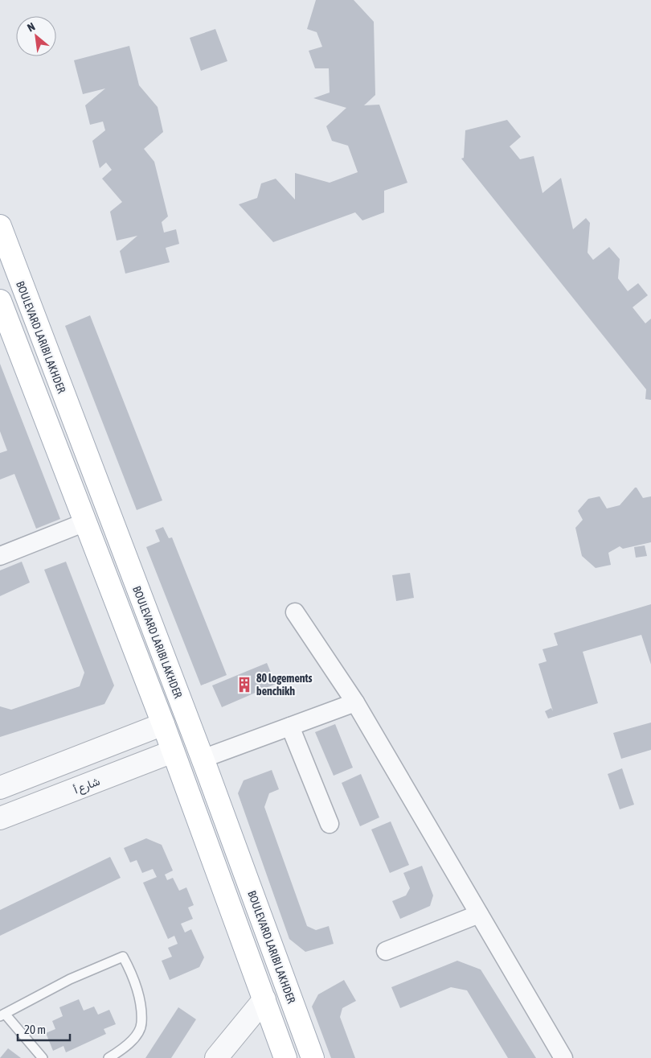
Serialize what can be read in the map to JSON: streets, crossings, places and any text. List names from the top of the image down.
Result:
{
  "streets": {
    "main road": ["BOULEVARD LARIBI LAKHDER"],
    "street": ["شارع أ"]
  },
  "places": {
    "building": ["80 logements benchikh"]
  },
  "scale_bar": "20 m",
  "north": "top left"
}
